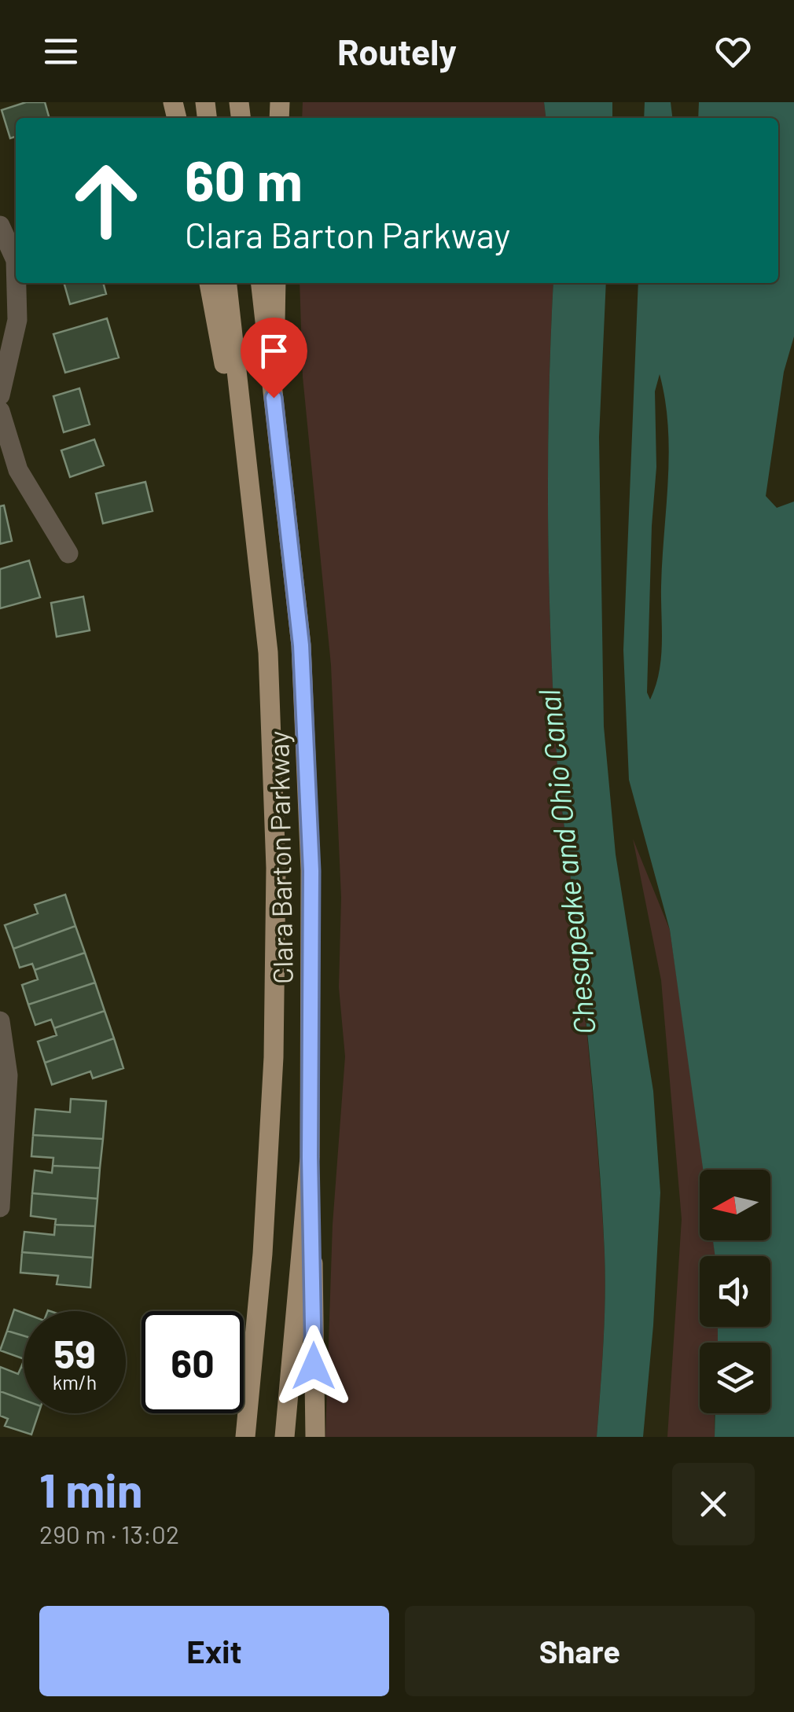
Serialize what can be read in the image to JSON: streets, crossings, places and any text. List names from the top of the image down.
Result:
{
  "streets": {
    "main road": ["Clara Barton Parkway"]
  },
  "water": ["Chesapeake and Ohio Canal"],
  "north": "left",
  "page": {
    "header": "Routely",
    "turn": ["60 m", "Clara Barton Parkway"],
    "speed": "59 km/h",
    "limit": "60",
    "heading": ["1 min", "290 m · 13:02"],
    "buttons": ["Exit", "Share"]
  }
}
